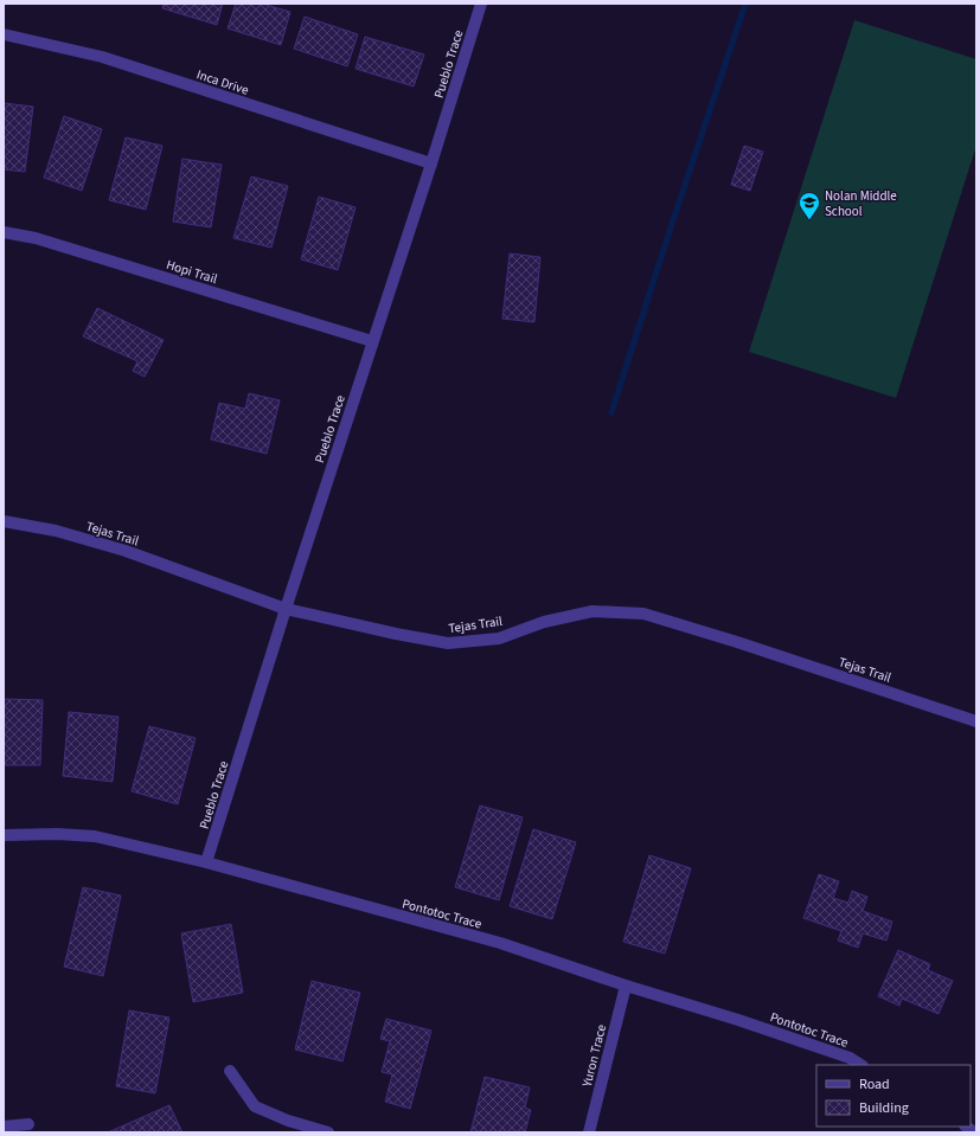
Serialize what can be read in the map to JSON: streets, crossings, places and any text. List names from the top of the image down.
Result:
{
  "streets": {
    "street": [
      "Pueblo Trace",
      "Inca Drive",
      "Hopi Trail",
      "Tejas Trail",
      "Pontotoc Trace",
      "Yuron Trace"
    ]
  },
  "crossings": [
    ["Pueblo Trace", "Inca Drive"],
    ["Pueblo Trace", "Hopi Trail"],
    ["Pueblo Trace", "Tejas Trail"],
    ["Pueblo Trace", "Pontotoc Trace"],
    ["Pontotoc Trace", "Yuron Trace"]
  ],
  "places": {
    "school or university": ["Nolan Middle School"]
  },
  "legend": ["Road", "Building"]
}
